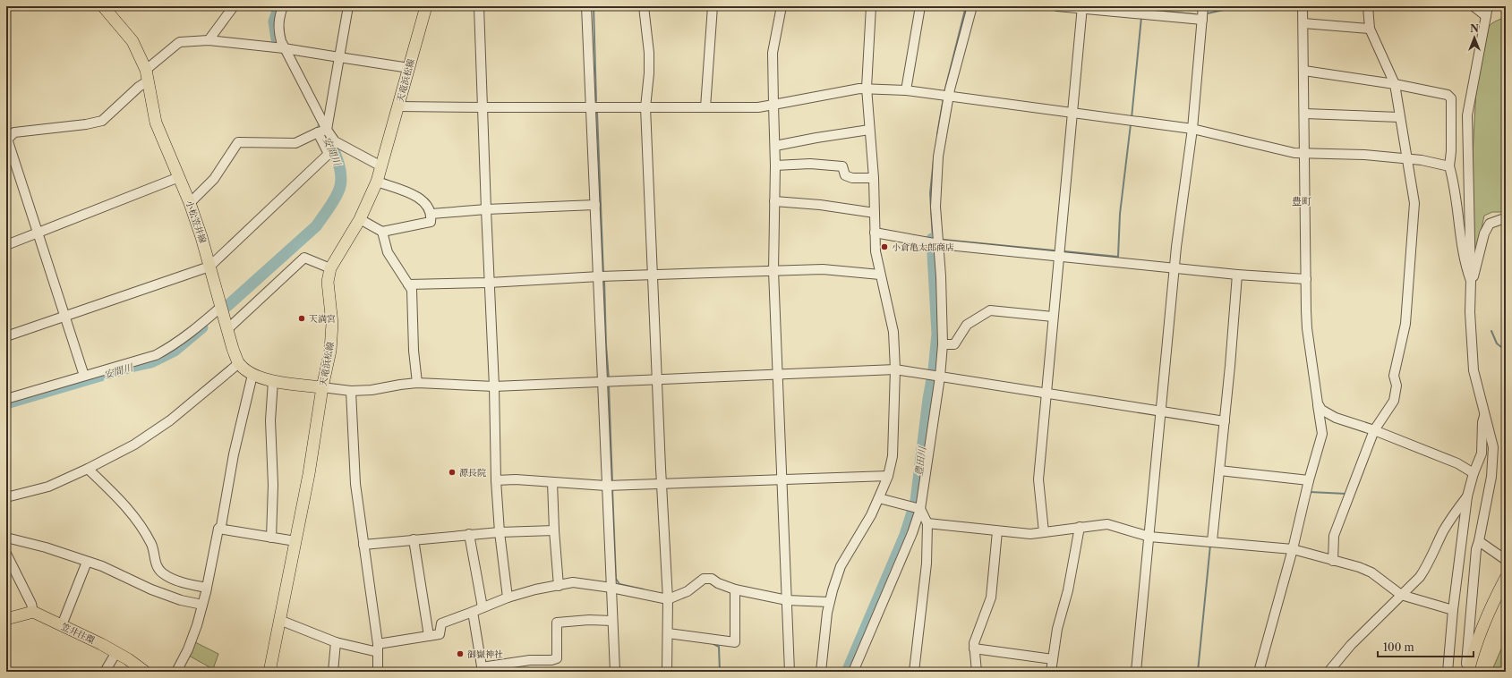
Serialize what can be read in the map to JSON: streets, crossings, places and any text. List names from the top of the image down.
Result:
{
  "streets": {
    "main road": ["天竜浜松線", "小松笠井線", "笠井往環"]
  },
  "crossings": [
    ["天竜浜松線", "小松笠井線"]
  ],
  "districts": ["豊町"],
  "water": ["安間川", "豊田川"],
  "places": [
    "小倉亀太郎商店",
    "天満宮",
    "源長院",
    "御嶽神社"
  ],
  "scale_bar": "100 m",
  "north": "top"
}
